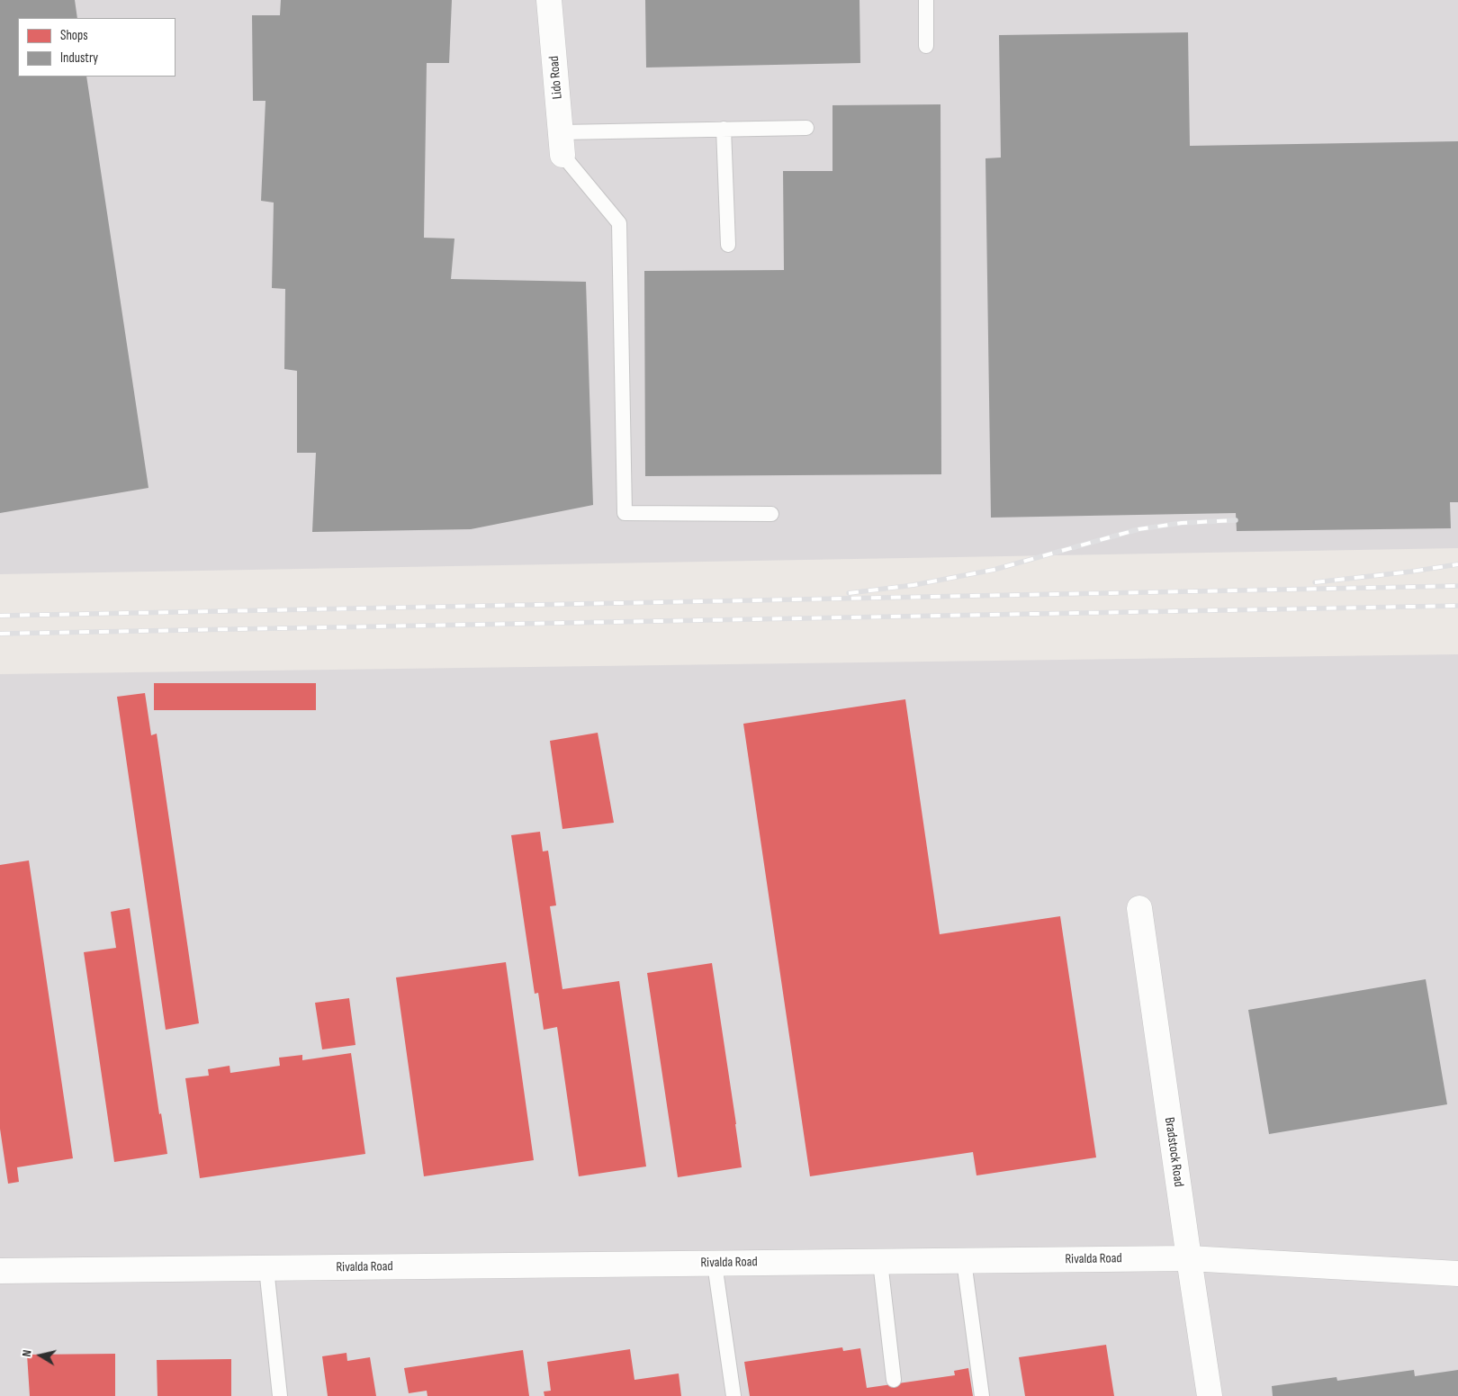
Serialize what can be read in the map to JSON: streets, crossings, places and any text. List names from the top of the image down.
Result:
{
  "streets": {
    "street": ["Lido Road", "Bradstock Road", "Rivalda Road"]
  },
  "crossings": [
    ["Bradstock Road", "Rivalda Road"]
  ],
  "legend": ["Shops", "Industry"],
  "north": "left"
}
